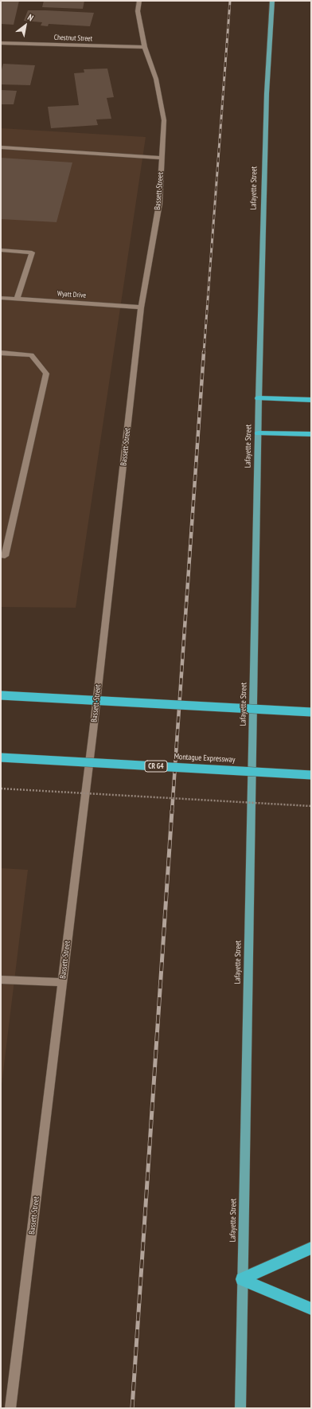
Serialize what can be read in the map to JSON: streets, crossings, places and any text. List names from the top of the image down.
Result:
{
  "streets": {
    "highway": ["Montague Expressway", "CR G4"],
    "main road": ["Lafayette Street"],
    "street": ["Chestnut Street", "Bassett Street", "Wyatt Drive"]
  },
  "crossings": [
    ["Chestnut Street", "Bassett Street"],
    ["Bassett Street", "Wyatt Drive"]
  ],
  "north": "top right"
}
